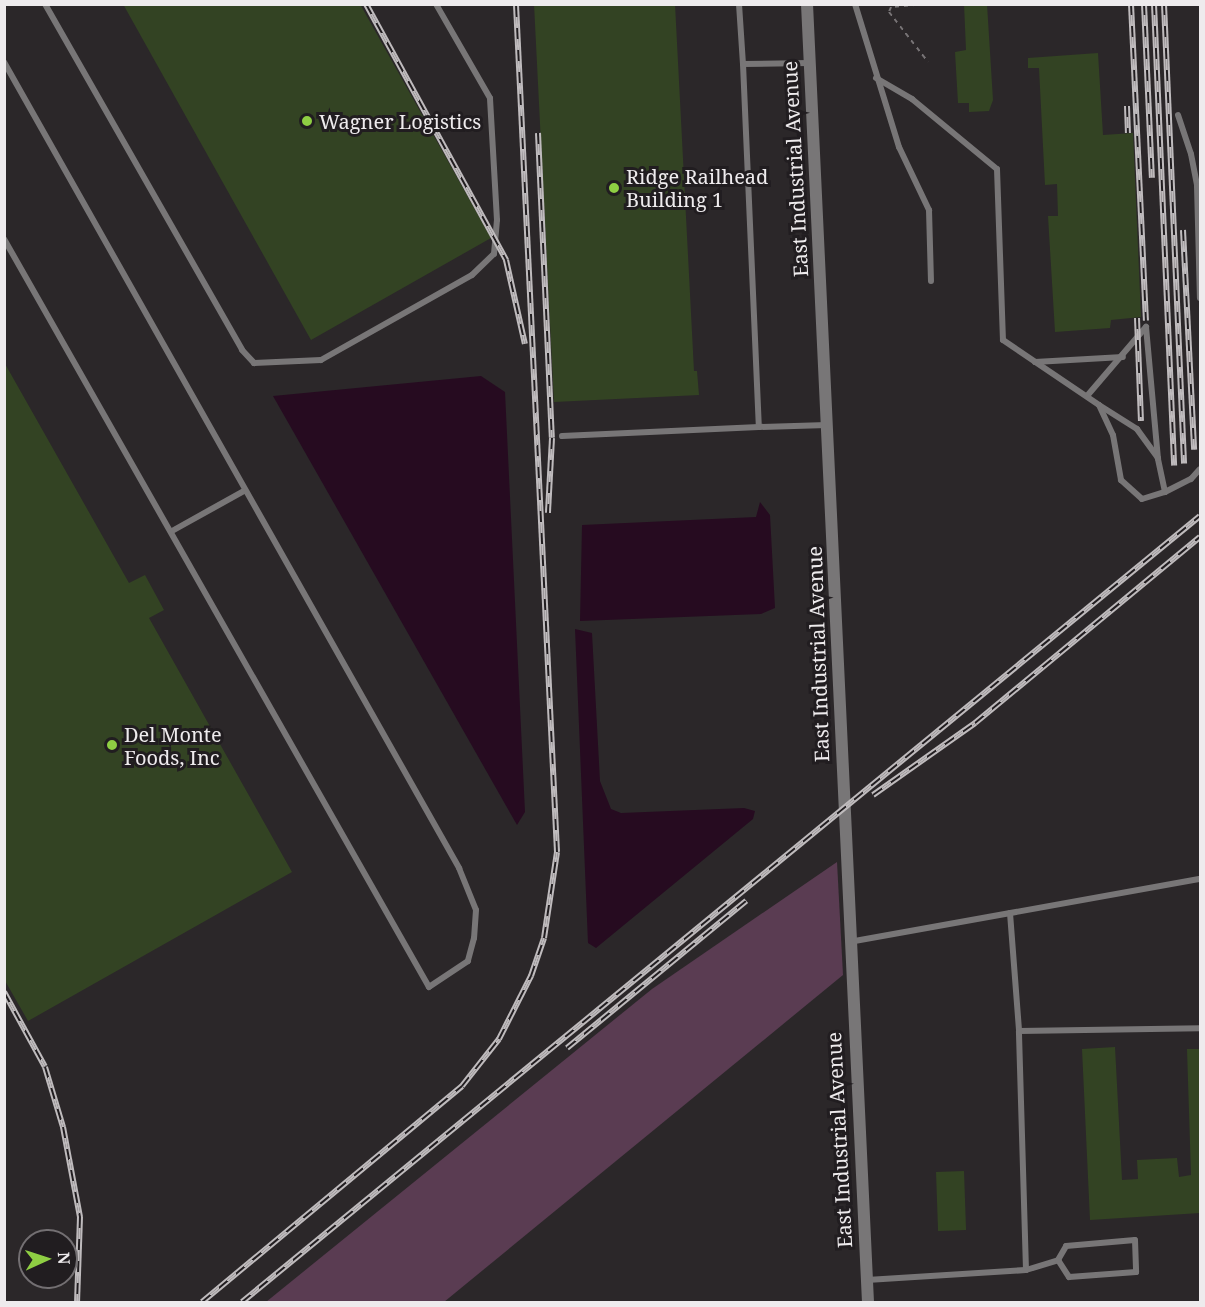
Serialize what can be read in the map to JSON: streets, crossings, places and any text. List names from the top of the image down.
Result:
{
  "streets": {
    "street": ["East Industrial Avenue"]
  },
  "places": ["Wagner Logistics", "Ridge Railhead Building 1", "Del Monte Foods, Inc"],
  "north": "right"
}
